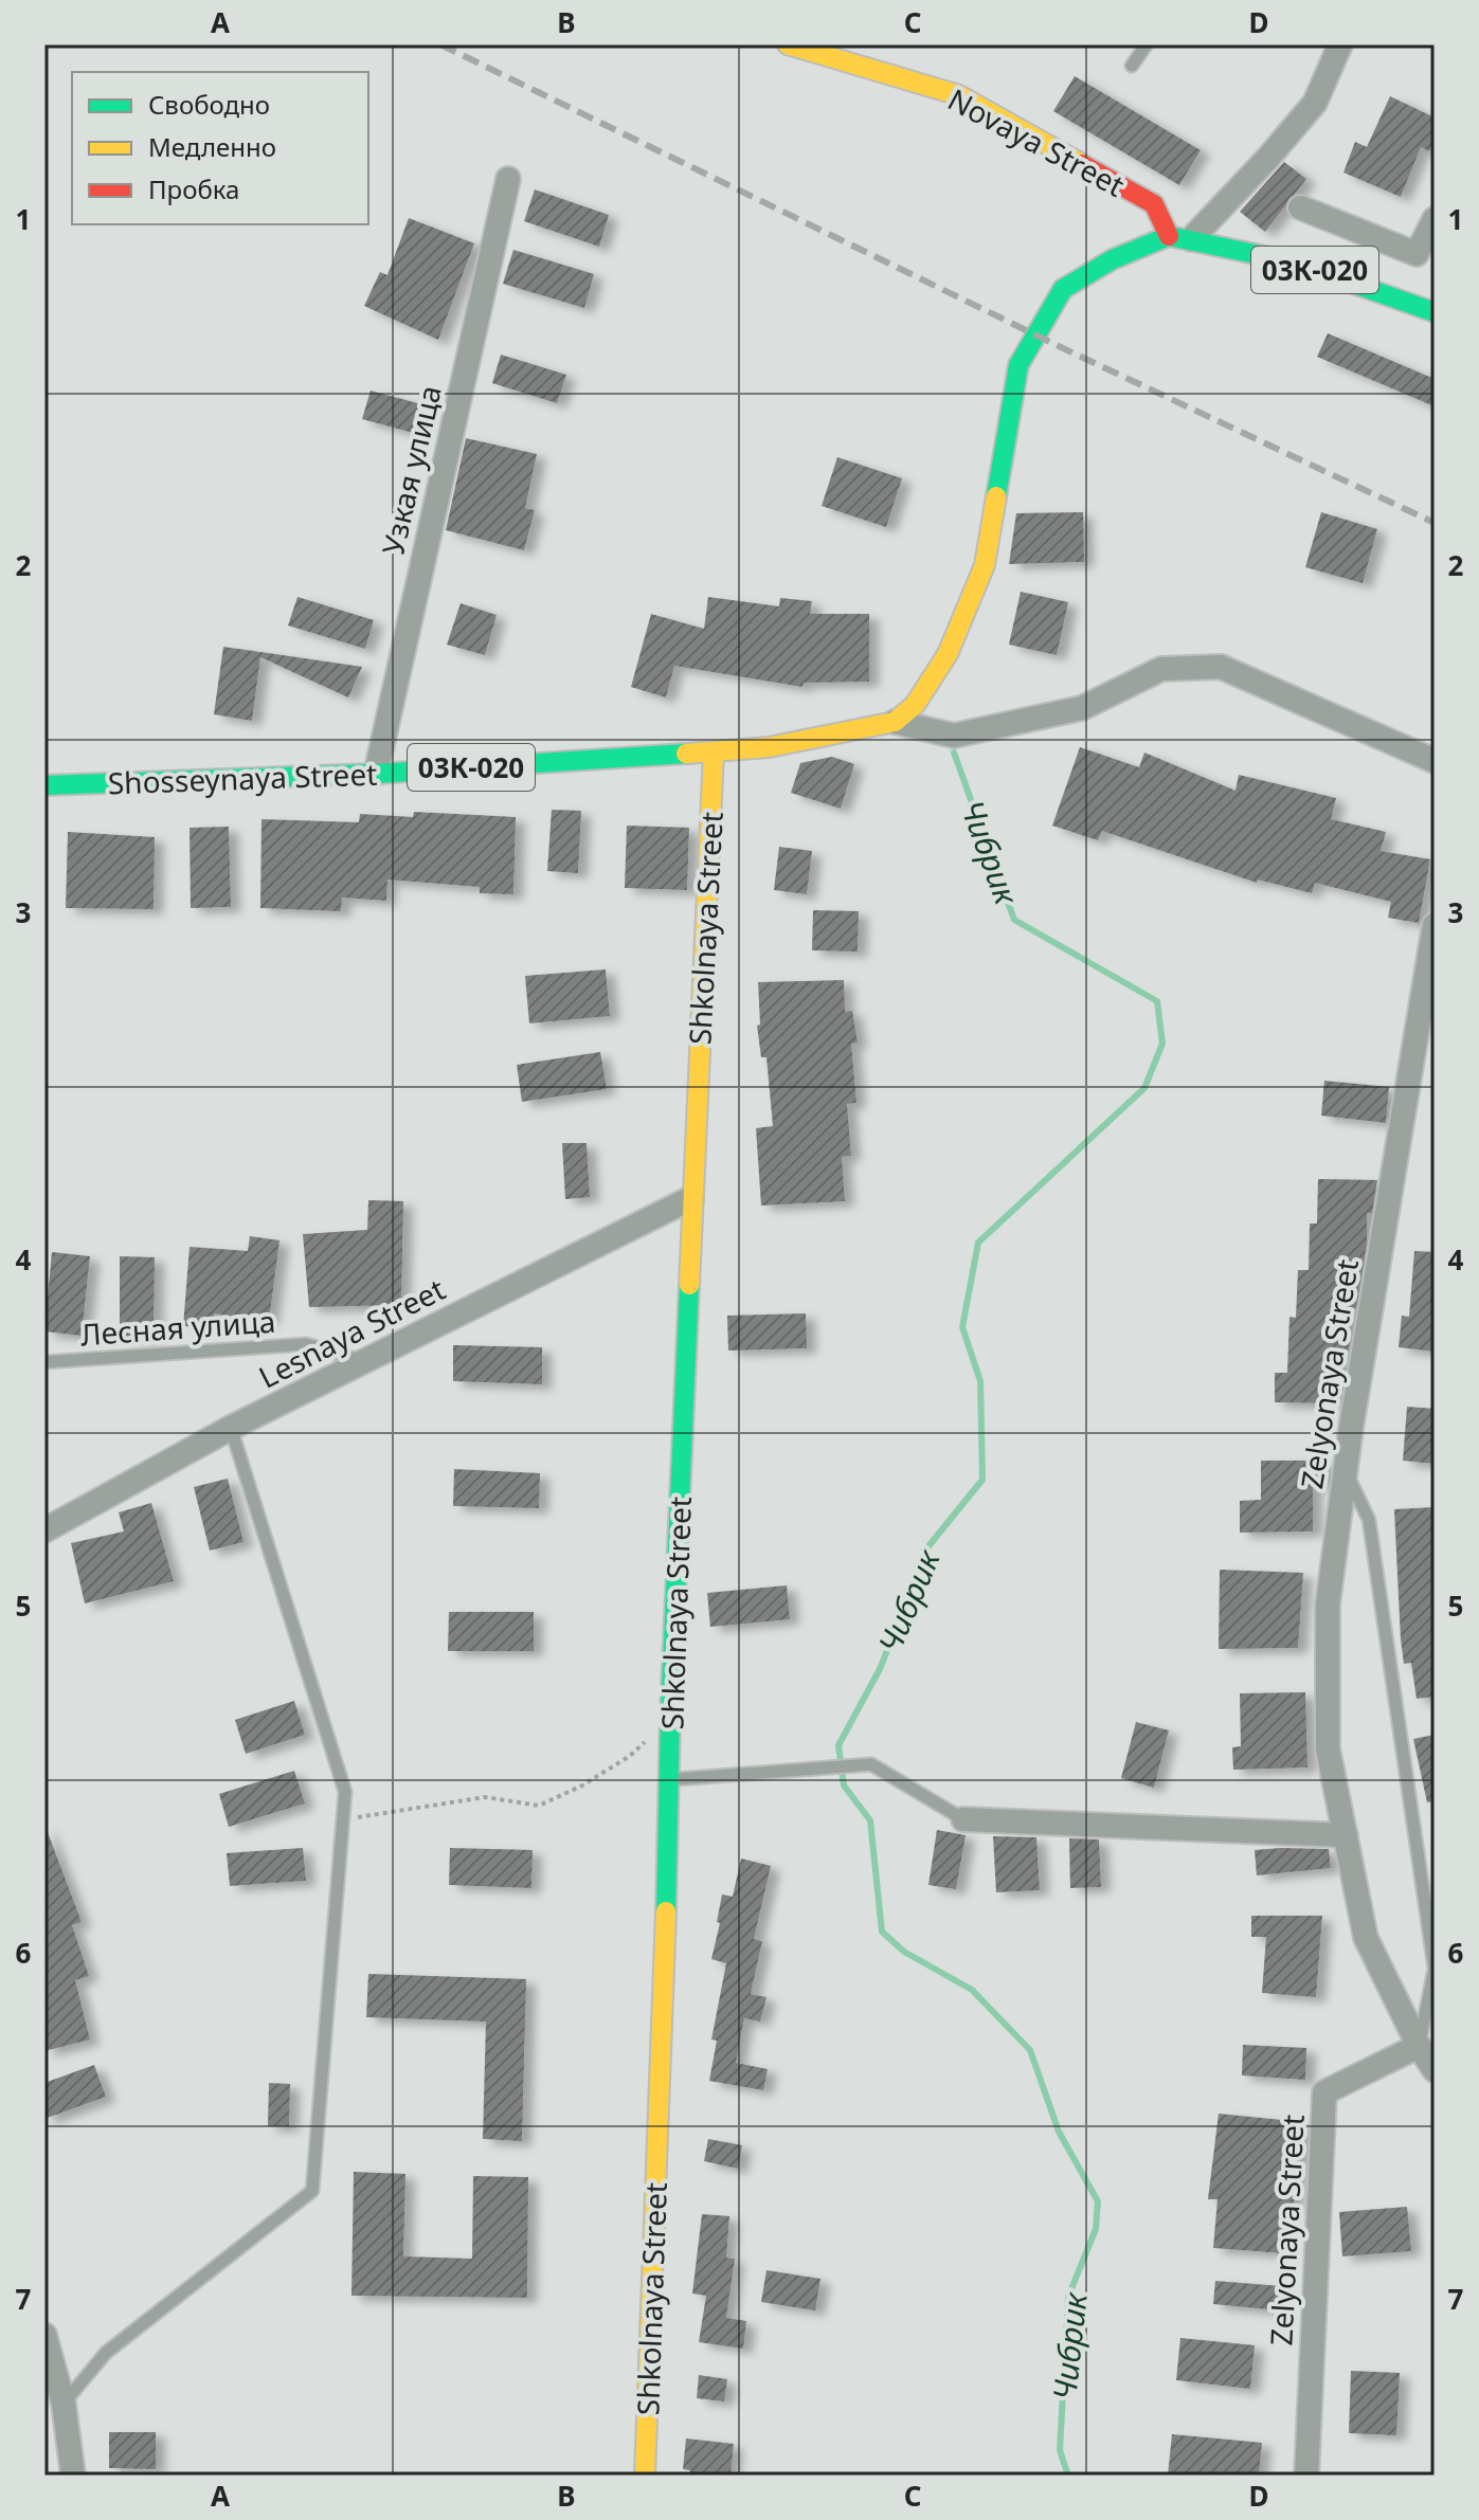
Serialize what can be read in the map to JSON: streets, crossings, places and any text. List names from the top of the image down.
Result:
{
  "streets": {
    "street": [
      "Novaya Street",
      "03К-020",
      "Узкая улица",
      "Shosseynaya Street",
      "Shkolnaya Street",
      "Lesnaya Street",
      "Zelyonaya Street"
    ],
    "lane": ["Лесная улица"]
  },
  "crossings": [
    ["Novaya Street", "03К-020"],
    ["Узкая улица", "Shosseynaya Street"],
    ["Shosseynaya Street", "Shkolnaya Street"],
    ["Shkolnaya Street", "Lesnaya Street"],
    ["Лесная улица", "Lesnaya Street"]
  ],
  "water": ["Чибрик"],
  "legend": ["Свободно", "Медленно", "Пробка"],
  "grid": {
    "columns": [
      "A",
      "B",
      "C",
      "D"
    ],
    "rows": [
      "1",
      "2",
      "3",
      "4",
      "5",
      "6",
      "7"
    ]
  }
}
